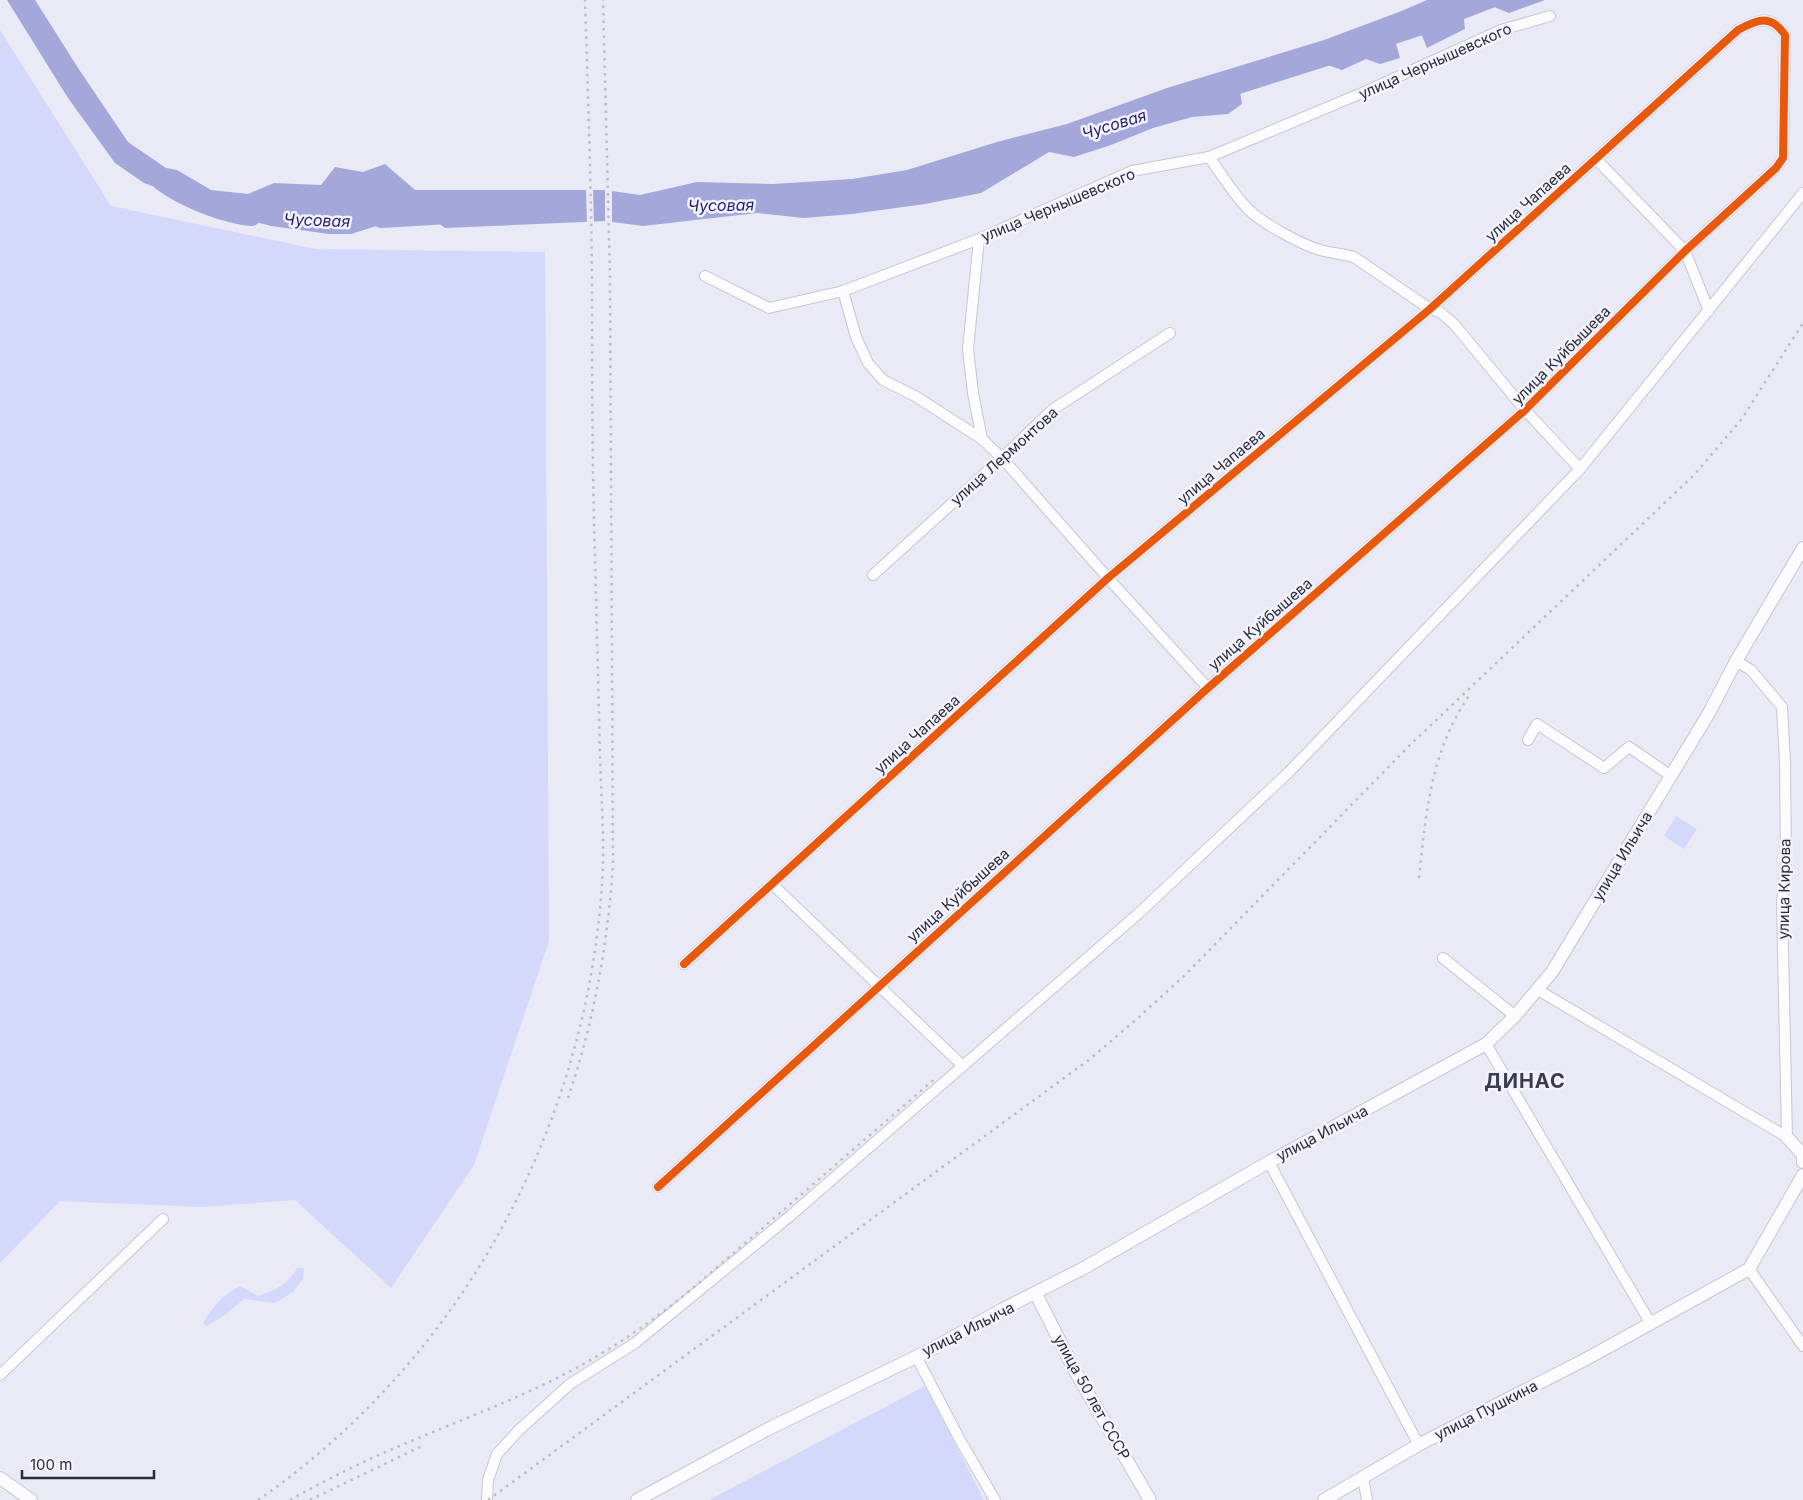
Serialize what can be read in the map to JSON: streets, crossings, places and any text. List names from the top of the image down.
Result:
{
  "streets": {
    "street": [
      "улица Чернышевского",
      "улица Чапаева",
      "улица Куйбышева",
      "улица Лермонтова",
      "улица Ильича",
      "улица Кирова",
      "улица 50 лет СССР",
      "улица Пушкина"
    ]
  },
  "crossings": [
    ["улица Чапаева", "улица Куйбышева"],
    ["улица Ильича", "улица Кирова"],
    ["улица Ильича", "улица 50 лет СССР"]
  ],
  "districts": ["ДИНАС"],
  "water": ["Чусовая"],
  "scale_bar": "100 m"
}
